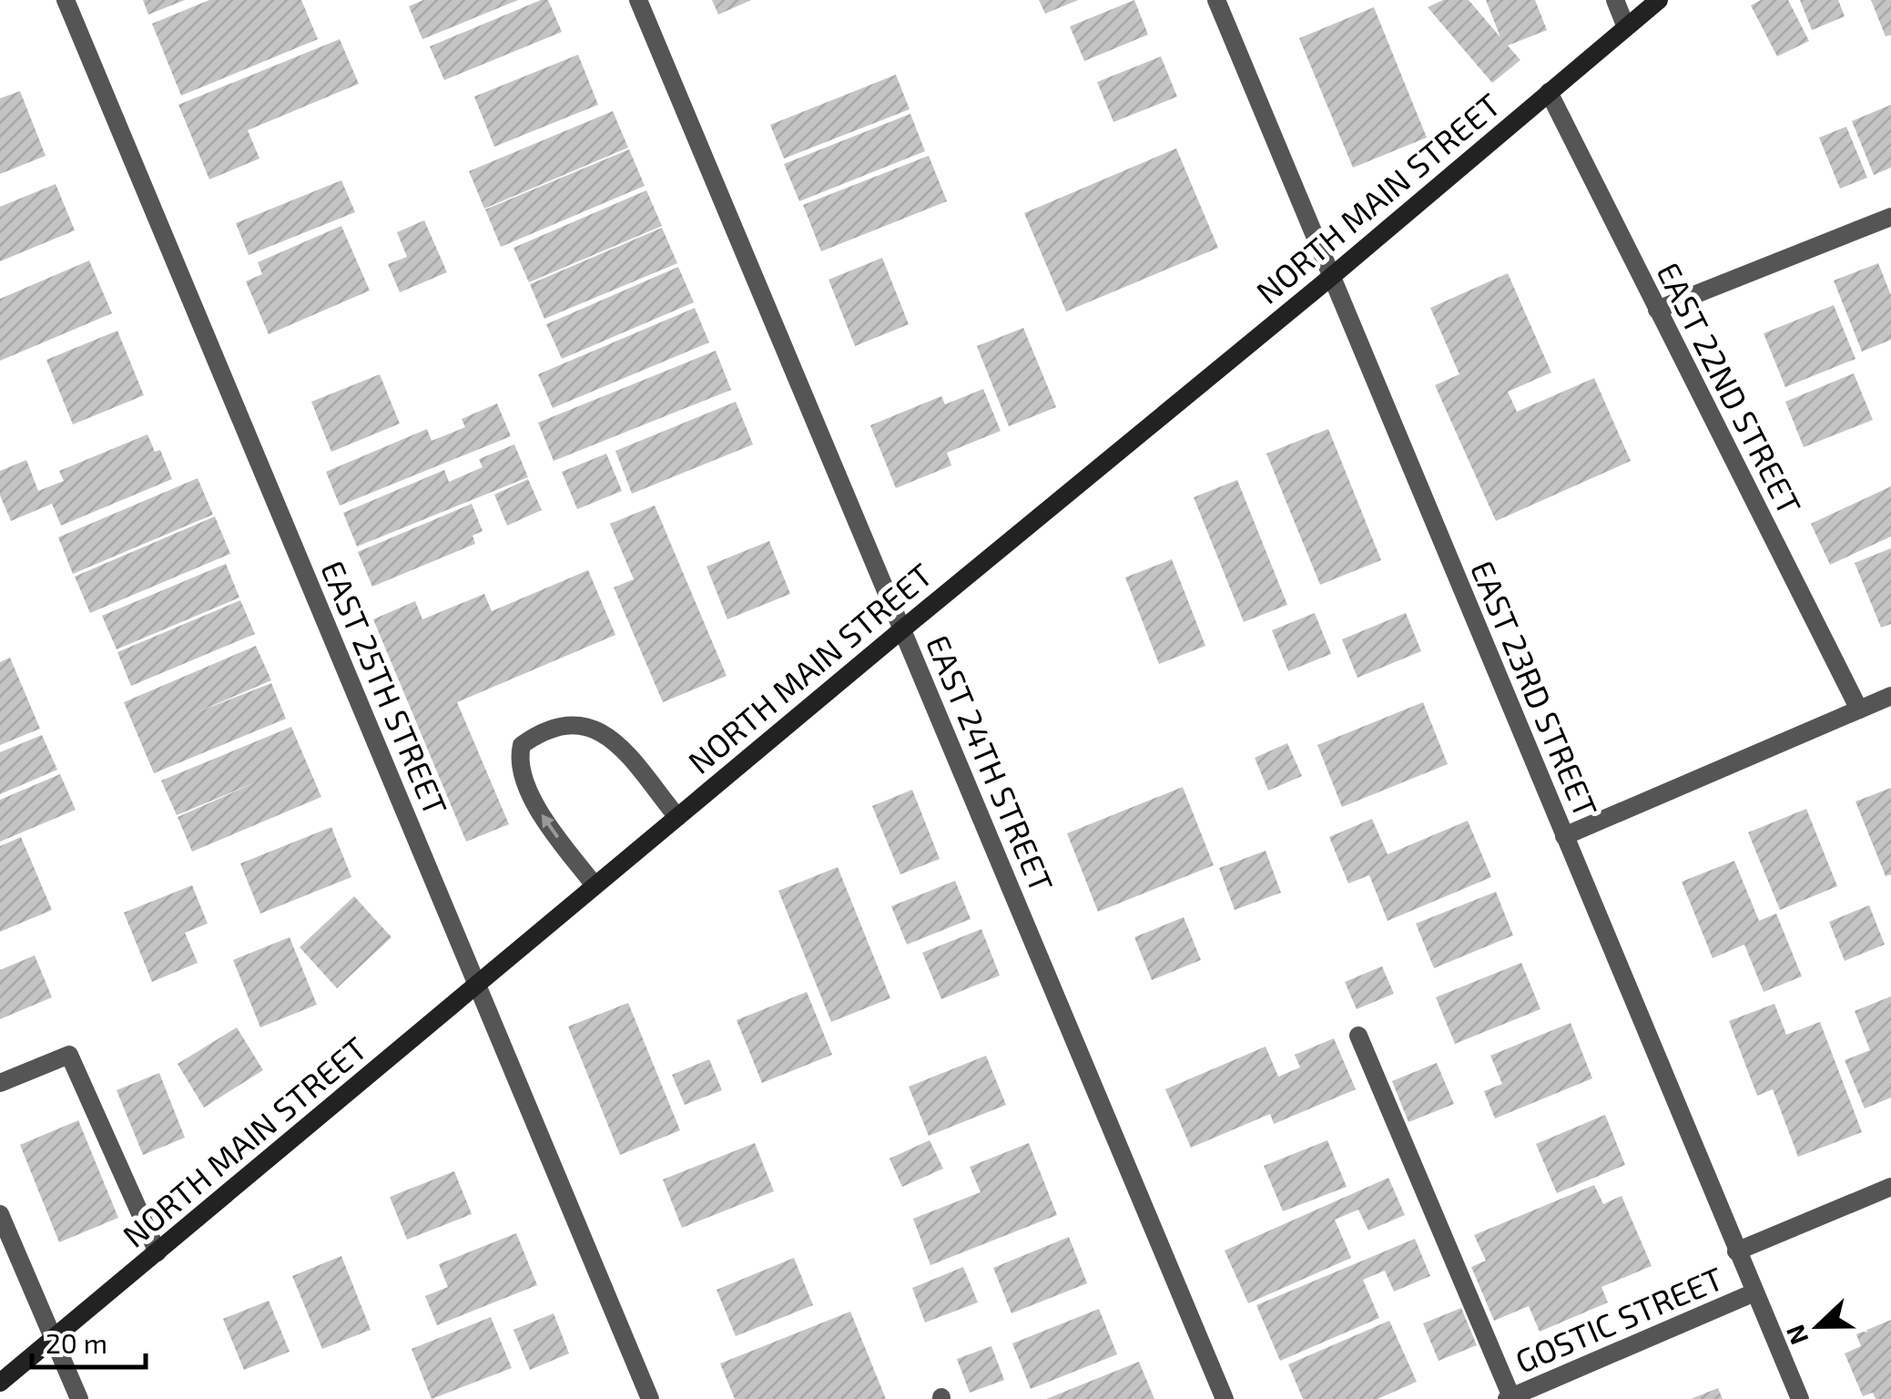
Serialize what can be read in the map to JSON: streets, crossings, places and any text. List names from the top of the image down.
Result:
{
  "streets": {
    "main road": ["NORTH MAIN STREET"],
    "street": [
      "EAST 22ND STREET",
      "EAST 25TH STREET",
      "EAST 23RD STREET",
      "EAST 24TH STREET",
      "GOSTIC STREET"
    ]
  },
  "crossings": [
    ["NORTH MAIN STREET", "EAST 22ND STREET"],
    ["NORTH MAIN STREET", "EAST 25TH STREET"],
    ["NORTH MAIN STREET", "EAST 23RD STREET"],
    ["NORTH MAIN STREET", "EAST 24TH STREET"],
    ["EAST 23RD STREET", "GOSTIC STREET"]
  ],
  "scale_bar": "20 m",
  "north": "left"
}
